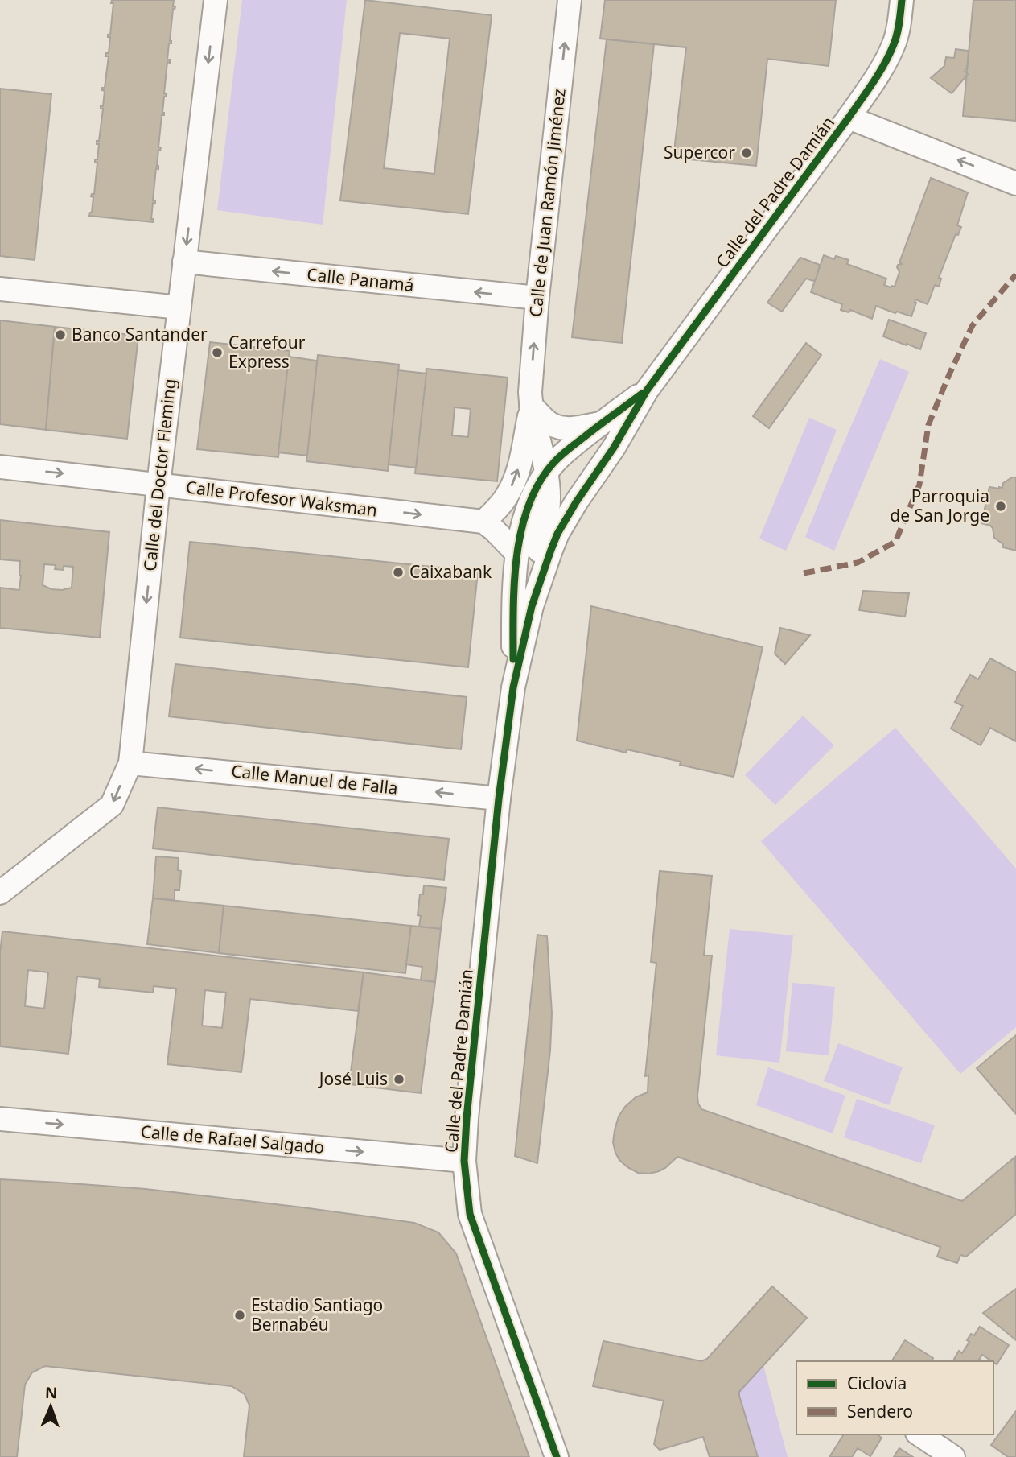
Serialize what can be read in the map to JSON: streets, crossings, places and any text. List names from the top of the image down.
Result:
{
  "streets": {
    "street": [
      "Calle del Padre Damián",
      "Calle de Juan Ramón Jiménez",
      "Calle Panamá",
      "Calle del Doctor Fleming",
      "Calle Profesor Waksman",
      "Calle Manuel de Falla",
      "Calle de Rafael Salgado"
    ]
  },
  "crossings": [
    ["Calle del Padre Damián", "Calle de Juan Ramón Jiménez"],
    ["Calle del Padre Damián", "Calle Manuel de Falla"],
    ["Calle del Padre Damián", "Calle de Rafael Salgado"],
    ["Calle de Juan Ramón Jiménez", "Calle Panamá"],
    ["Calle Panamá", "Calle del Doctor Fleming"],
    ["Calle del Doctor Fleming", "Calle Profesor Waksman"],
    ["Calle del Doctor Fleming", "Calle Manuel de Falla"]
  ],
  "one_way": [
    "Calle de Juan Ramón Jiménez",
    "Calle Panamá",
    "Calle del Doctor Fleming",
    "Calle Manuel de Falla",
    "Calle de Rafael Salgado"
  ],
  "places": [
    "Supercor",
    "Banco Santander",
    "Carrefour Express",
    "Parroquia de San Jorge",
    "Caixabank",
    "José Luis",
    "Estadio Santiago Bernabéu"
  ],
  "legend": ["Ciclovía", "Sendero"],
  "north": "top"
}
